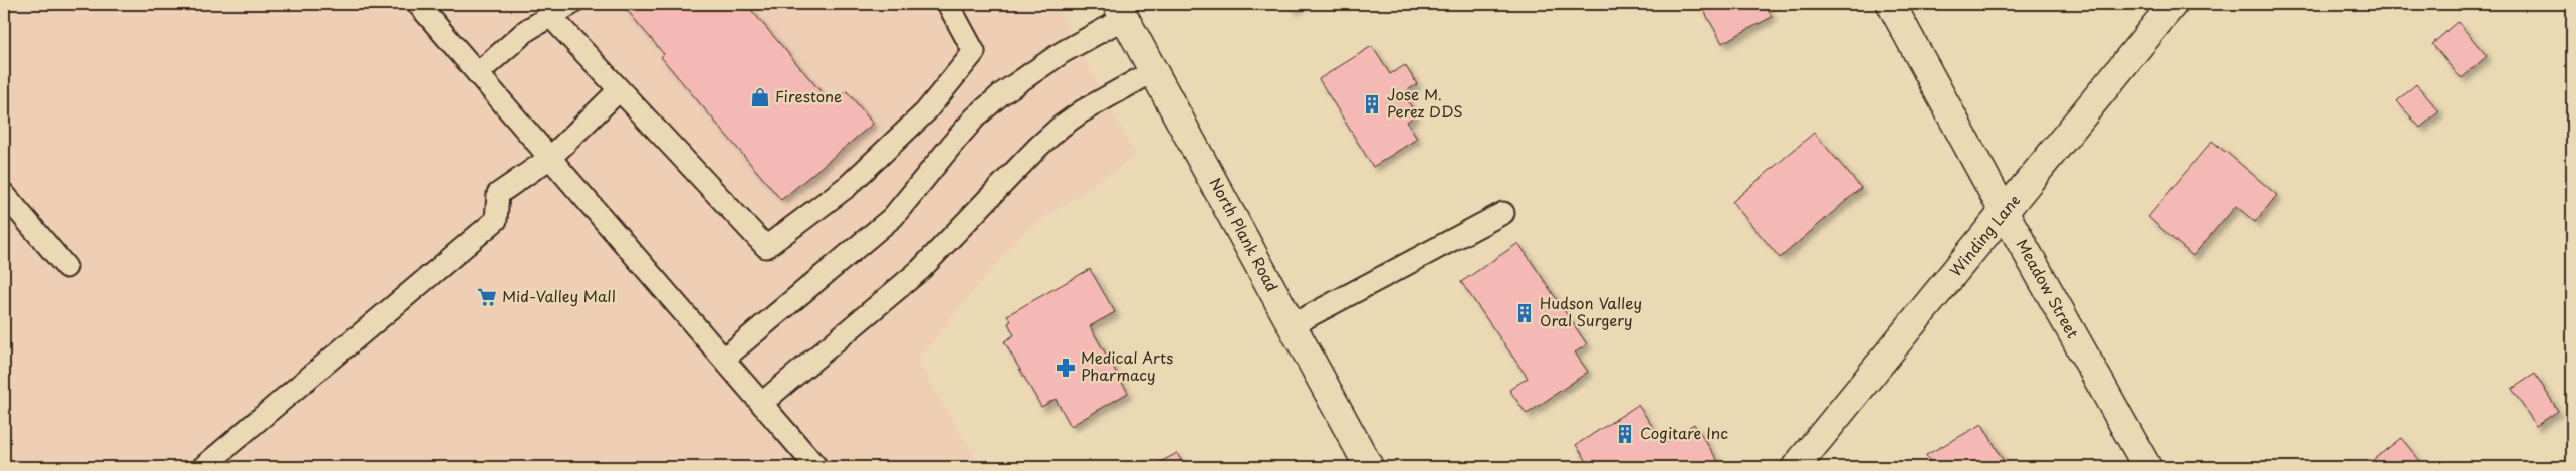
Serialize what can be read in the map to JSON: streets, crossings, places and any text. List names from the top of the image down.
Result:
{
  "streets": {
    "street": ["North Plank Road", "Winding Lane", "Meadow Street"]
  },
  "crossings": [
    ["Winding Lane", "Meadow Street"]
  ],
  "places": {
    "shop": ["Firestone"],
    "building": ["Jose M. Perez DDS", "Hudson Valley Oral Surgery", "Cogitare Inc"],
    "supermarket": ["Mid-Valley Mall"],
    "pharmacy": ["Medical Arts Pharmacy"]
  }
}
